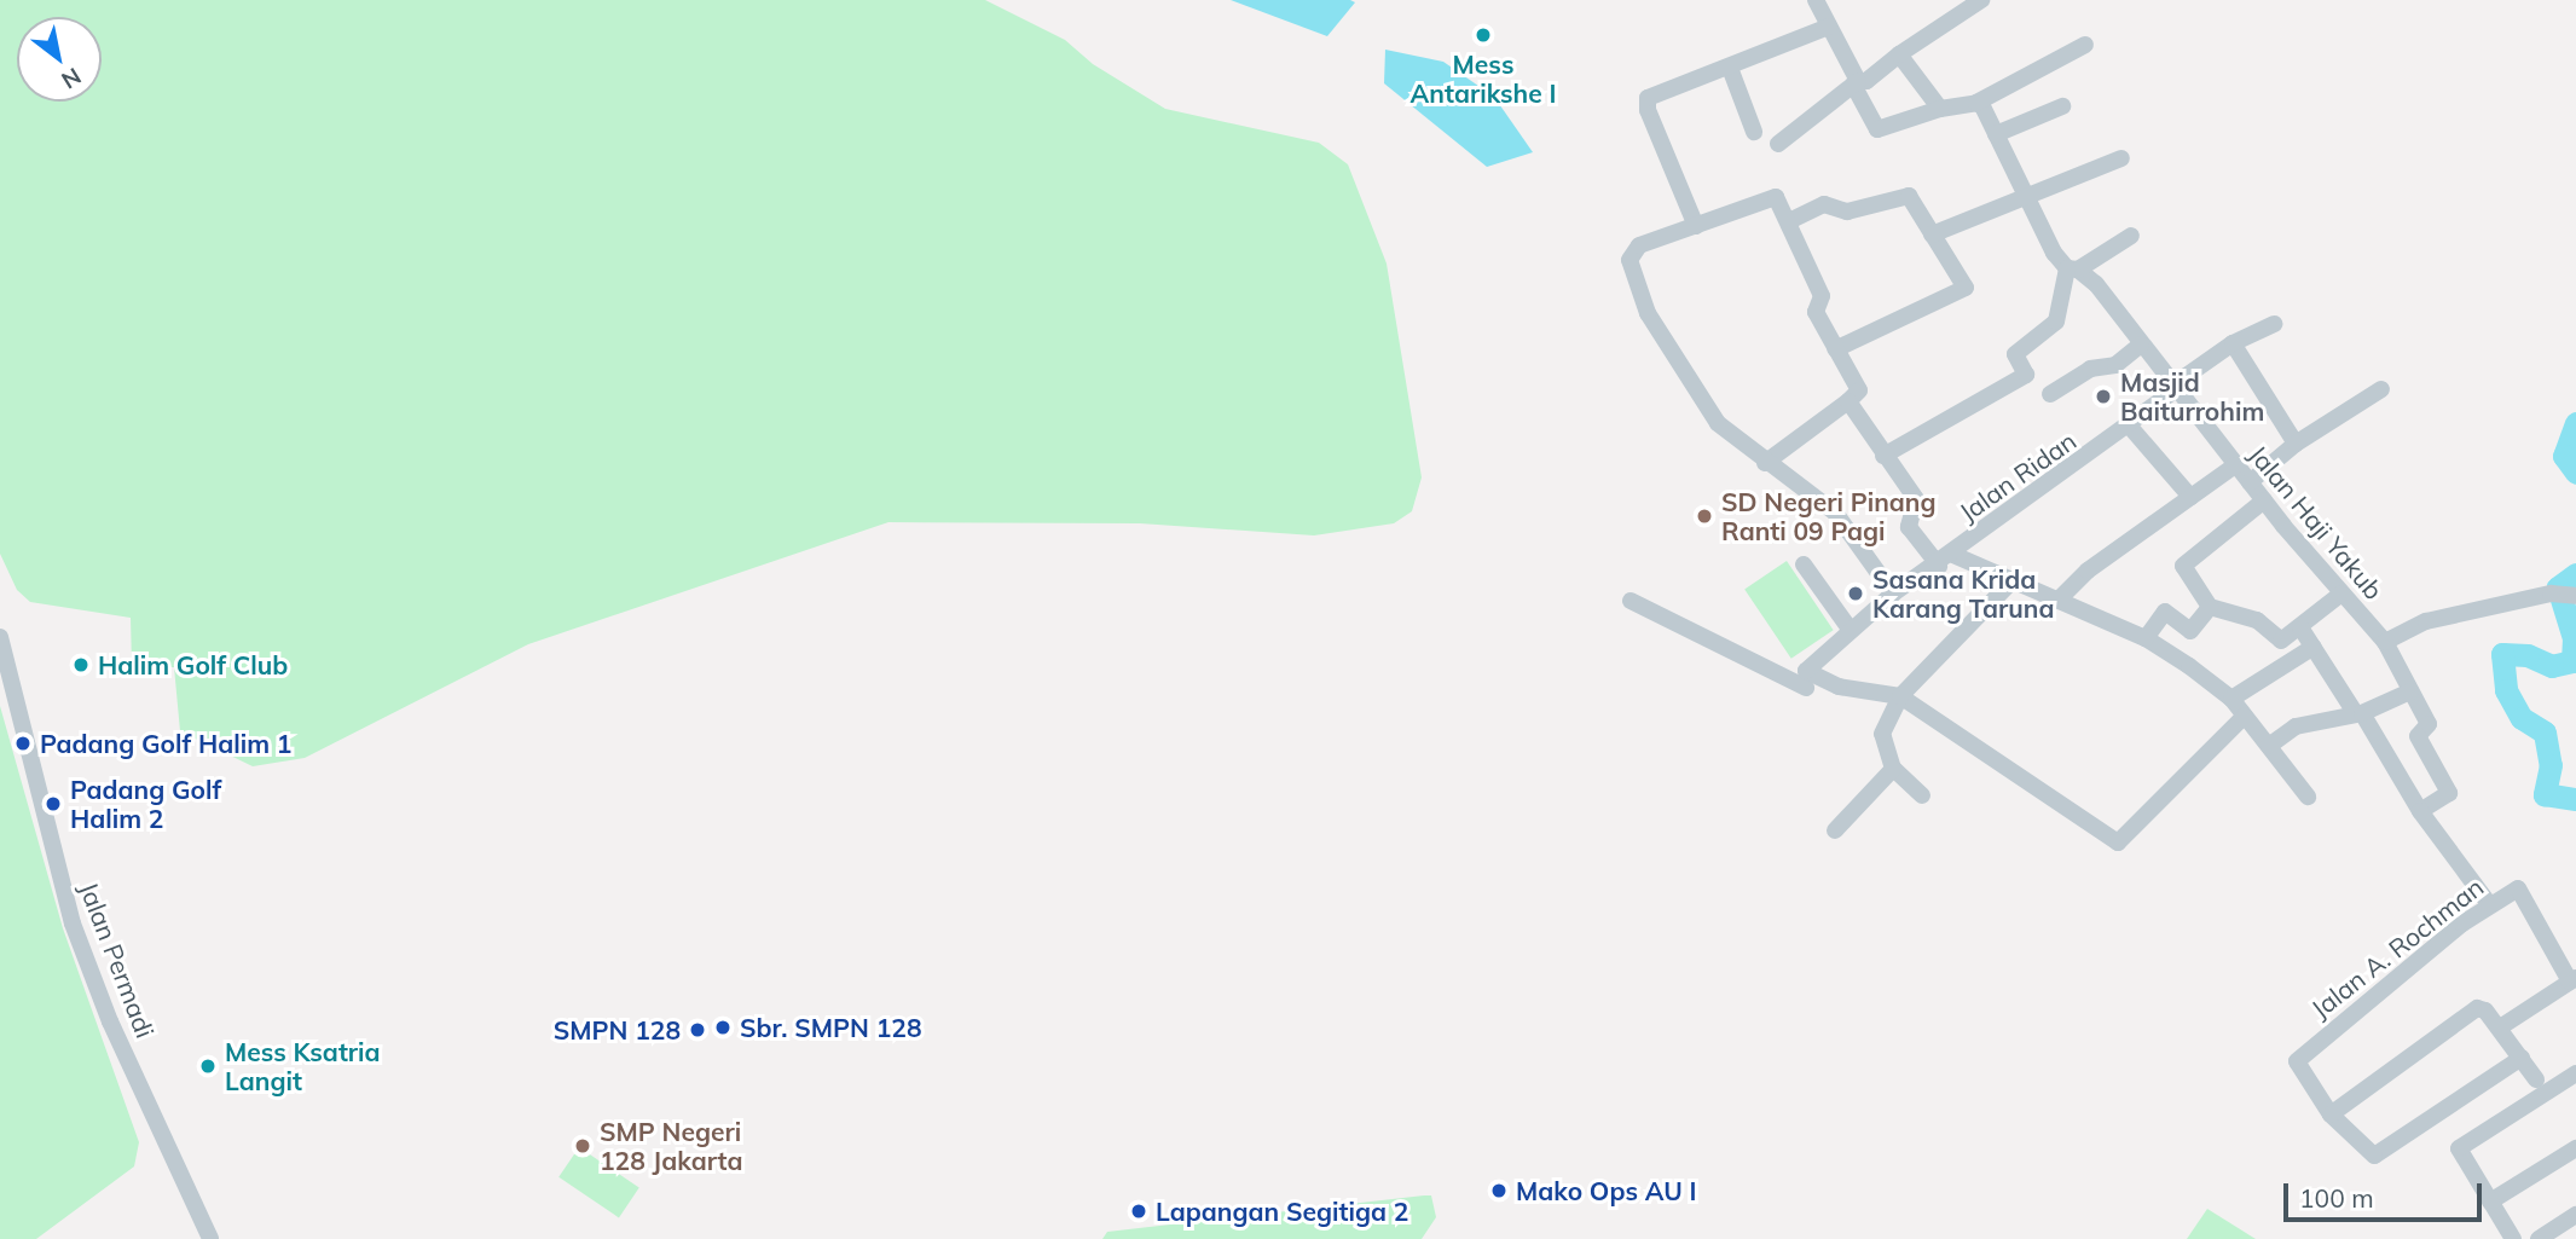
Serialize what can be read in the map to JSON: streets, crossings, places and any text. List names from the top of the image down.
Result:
{
  "streets": {
    "street": [
      "Jalan Ridan",
      "Jalan Haji Yakub",
      "Jalan A. Rochman",
      "Jalan Permadi"
    ]
  },
  "crossings": [
    ["Jalan Ridan", "Jalan Haji Yakub"]
  ],
  "places": [
    "Mess Antarikshe I",
    "Masjid Baiturrohim",
    "SD Negeri Pinang Ranti 09 Pagi",
    "Sasana Krida Karang Taruna",
    "Halim Golf Club",
    "Padang Golf Halim 1",
    "Padang Golf Halim 2",
    "Sbr. SMPN 128",
    "SMPN 128",
    "Mess Ksatria Langit",
    "SMP Negeri 128 Jakarta",
    "Mako Ops AU I",
    "Lapangan Segitiga 2"
  ],
  "scale_bar": "100 m",
  "north": "bottom right"
}
